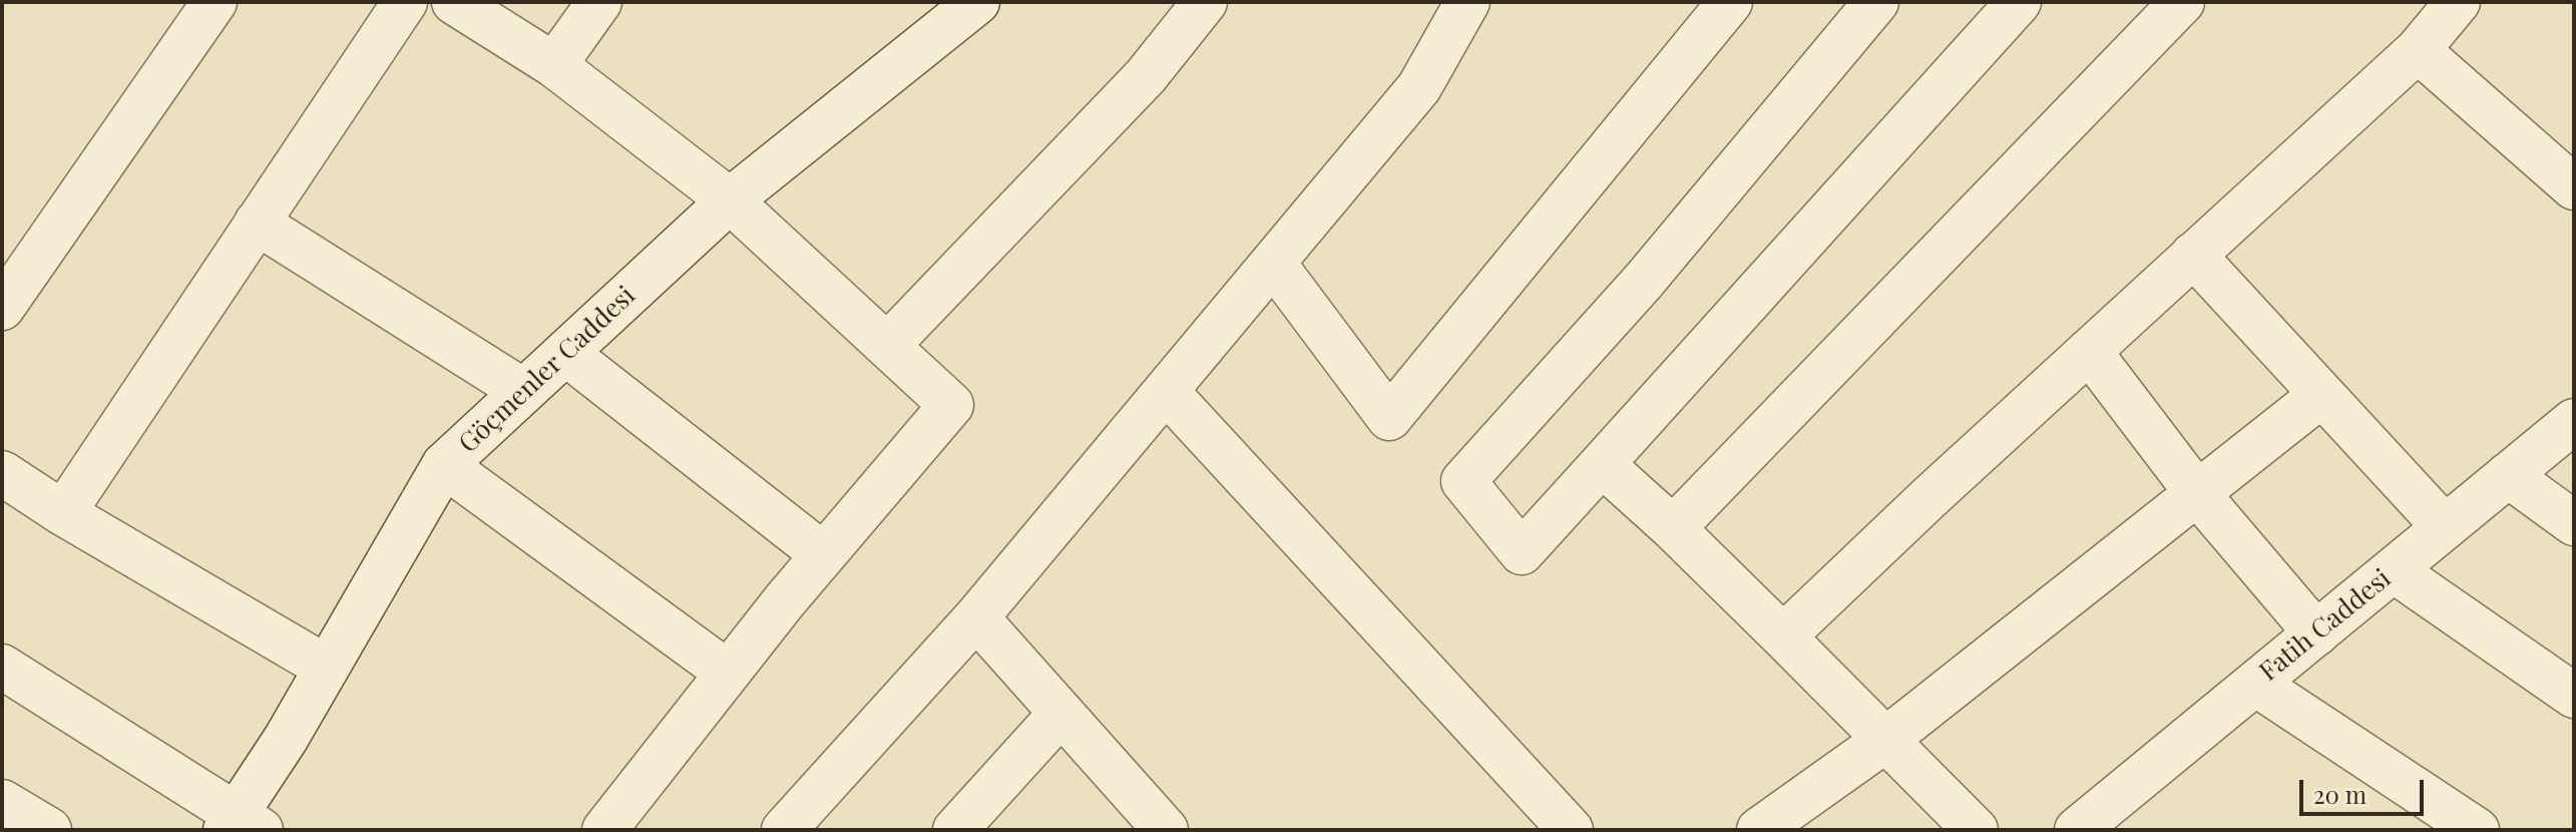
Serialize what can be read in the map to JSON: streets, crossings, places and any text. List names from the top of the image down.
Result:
{
  "streets": {
    "street": ["Göçmenler Caddesi", "Fatih Caddesi"]
  },
  "scale_bar": "20 m"
}
